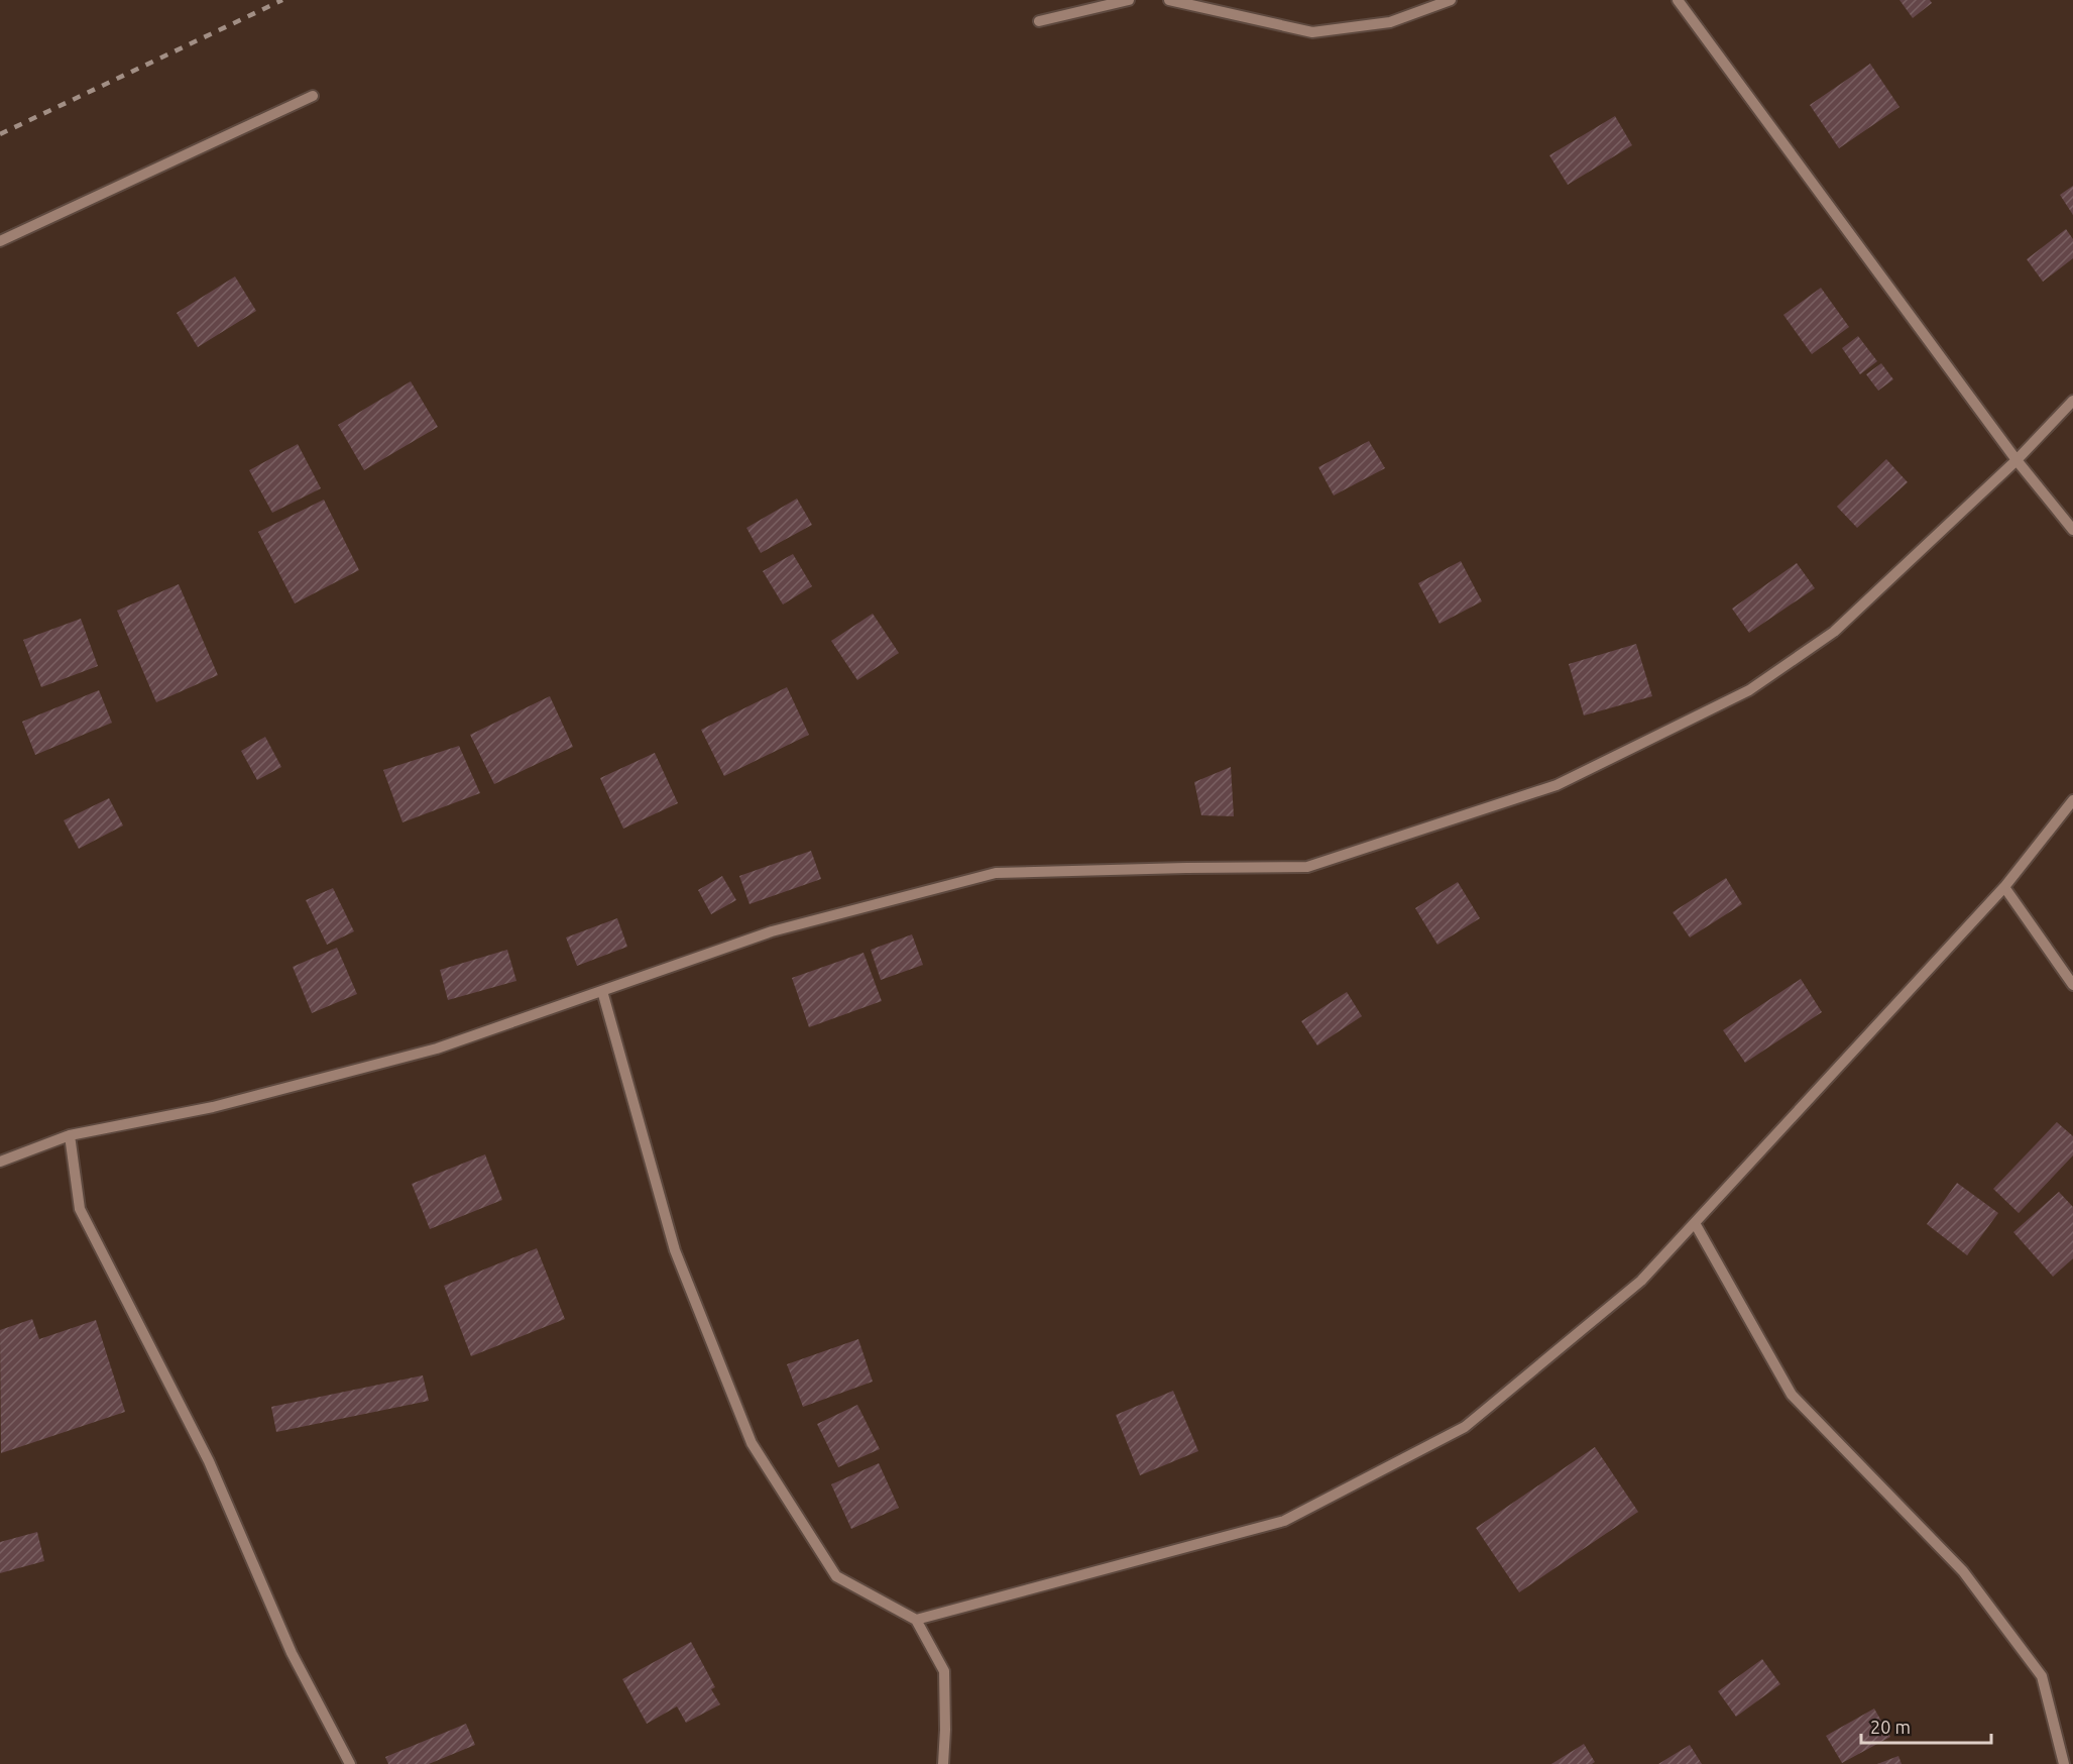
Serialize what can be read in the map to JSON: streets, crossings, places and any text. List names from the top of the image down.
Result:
{
  "scale_bar": "20 m"
}
